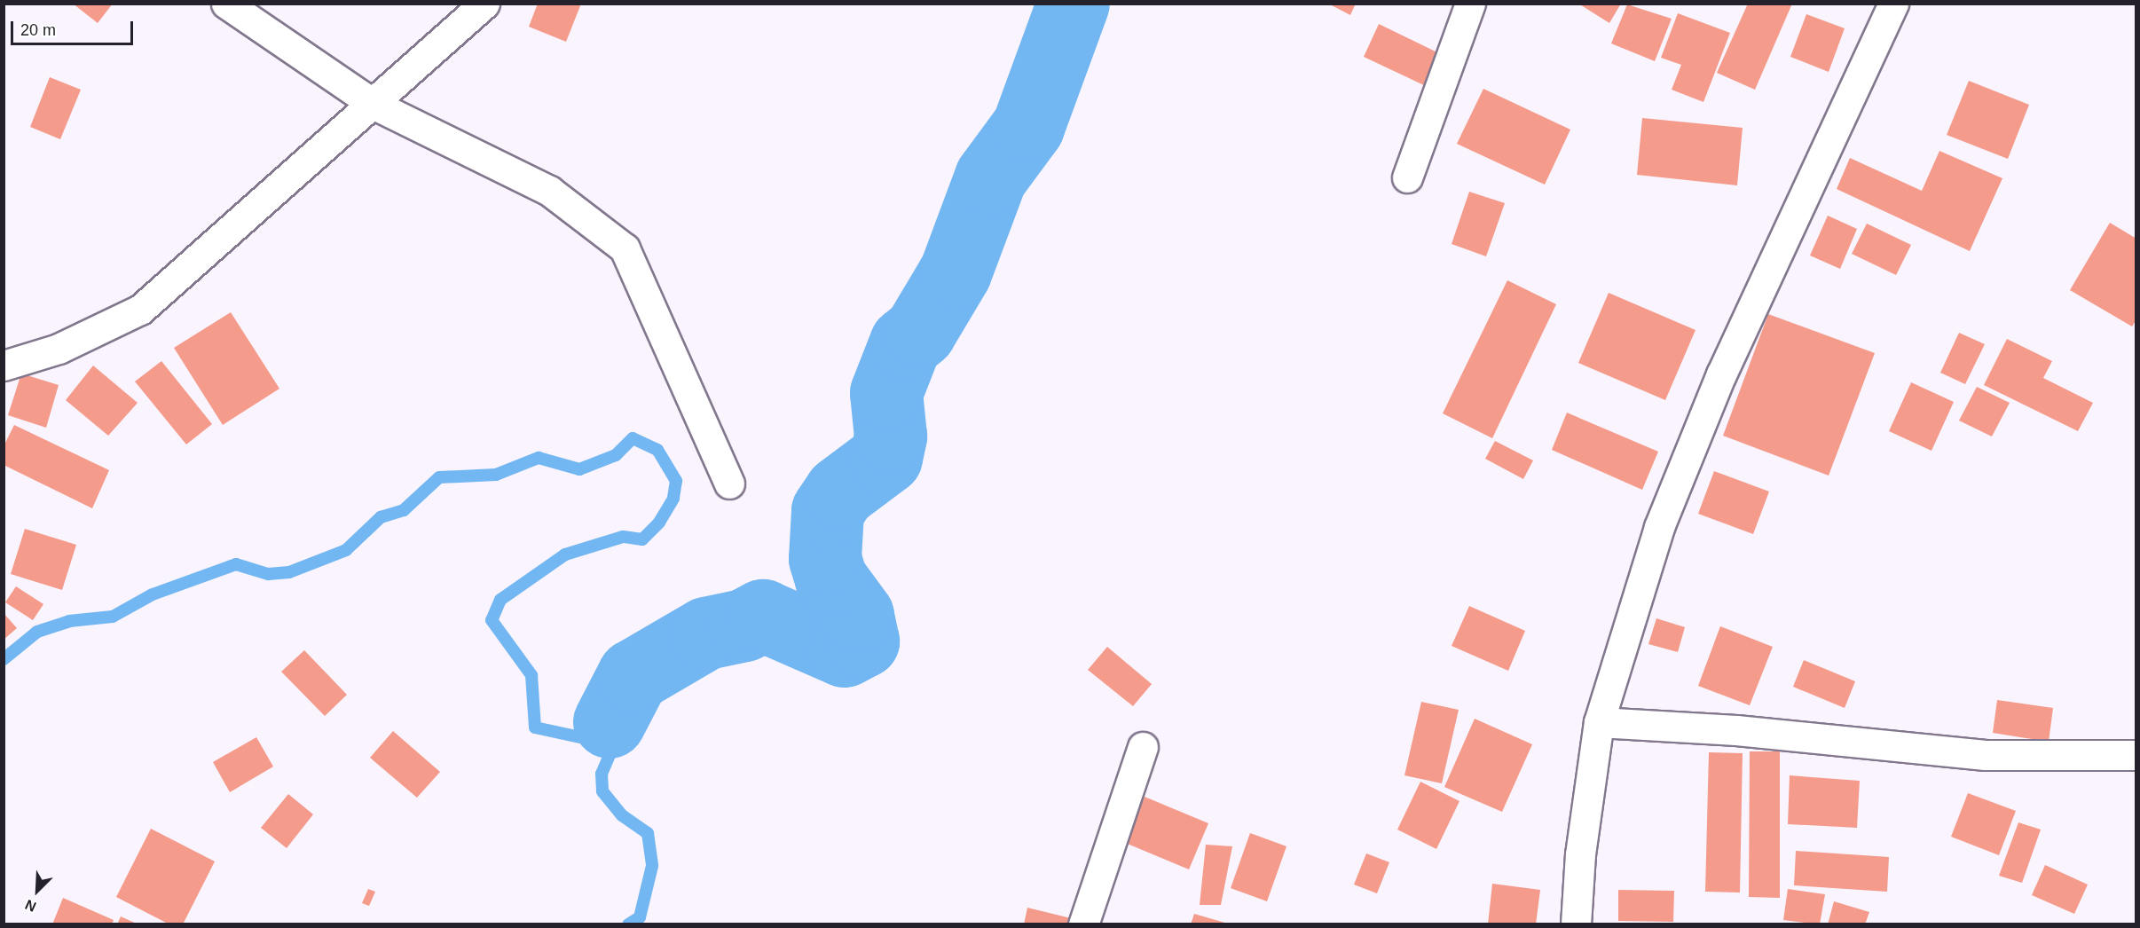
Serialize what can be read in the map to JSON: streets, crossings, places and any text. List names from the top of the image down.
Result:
{
  "scale_bar": "20 m",
  "north": "bottom left"
}
